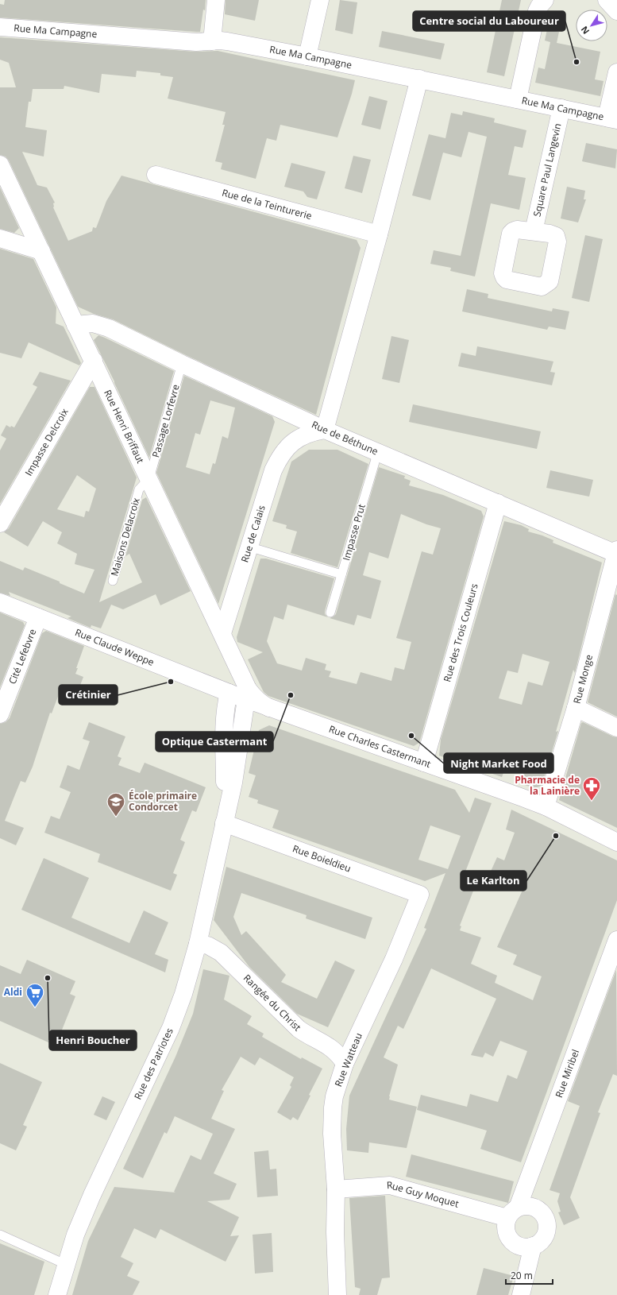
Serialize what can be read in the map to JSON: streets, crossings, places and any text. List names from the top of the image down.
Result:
{
  "streets": {
    "street": [
      "Rue Ma Campagne",
      "Square Paul Langevin",
      "Rue de la Teinturerie",
      "Rue Henri Briffaut",
      "Rue de Béthune",
      "Impasse Delcroix",
      "Rue de Calais",
      "Rue des Trois Couleurs",
      "Rue Claude Weppe",
      "Cité Lefebvre",
      "Rue Monge",
      "Rue Charles Castermant",
      "Rue Boieldieu",
      "Rangée du Christ",
      "Rue Watteau",
      "Rue des Patriotes",
      "Rue Miribel",
      "Rue Guy Moquet"
    ],
    "lane": ["Passage Lorfevre", "Impasse Prut", "Maisons Delacroix"]
  },
  "crossings": [
    ["Rue Ma Campagne", "Square Paul Langevin"],
    ["Passage Lorfevre", "Rue Henri Briffaut"],
    ["Passage Lorfevre", "Rue de Béthune"],
    ["Passage Lorfevre", "Maisons Delacroix"],
    ["Rue Henri Briffaut", "Rue de Béthune"],
    ["Rue Henri Briffaut", "Impasse Delcroix"],
    ["Rue Henri Briffaut", "Rue de Calais"],
    ["Rue Henri Briffaut", "Maisons Delacroix"],
    ["Rue Henri Briffaut", "Rue Charles Castermant"],
    ["Rue Henri Briffaut", "Rue des Patriotes"],
    ["Rue de Béthune", "Impasse Prut"],
    ["Rue de Béthune", "Rue de Calais"],
    ["Rue de Béthune", "Rue des Trois Couleurs"],
    ["Rue de Béthune", "Rue Monge"],
    ["Rue des Trois Couleurs", "Rue Charles Castermant"],
    ["Rue Claude Weppe", "Cité Lefebvre"],
    ["Rue Claude Weppe", "Rue des Patriotes"],
    ["Rue Monge", "Rue Charles Castermant"],
    ["Rue Charles Castermant", "Rue des Patriotes"],
    ["Rue Boieldieu", "Rue Watteau"],
    ["Rue Boieldieu", "Rue des Patriotes"],
    ["Rangée du Christ", "Rue Watteau"],
    ["Rangée du Christ", "Rue des Patriotes"],
    ["Rue Watteau", "Rue Guy Moquet"],
    ["Rue Miribel", "Rue Guy Moquet"]
  ],
  "places": {
    "other": [
      "Centre social du Laboureur",
      "Crétinier",
      "Optique Castermant",
      "Night Market Food",
      "Le Karlton",
      "Henri Boucher"
    ],
    "pharmacy": ["Pharmacie de la Lainière"],
    "school or university": ["École primaire Condorcet"],
    "supermarket": ["Aldi"]
  },
  "scale_bar": "20 m",
  "north": "bottom left"
}
